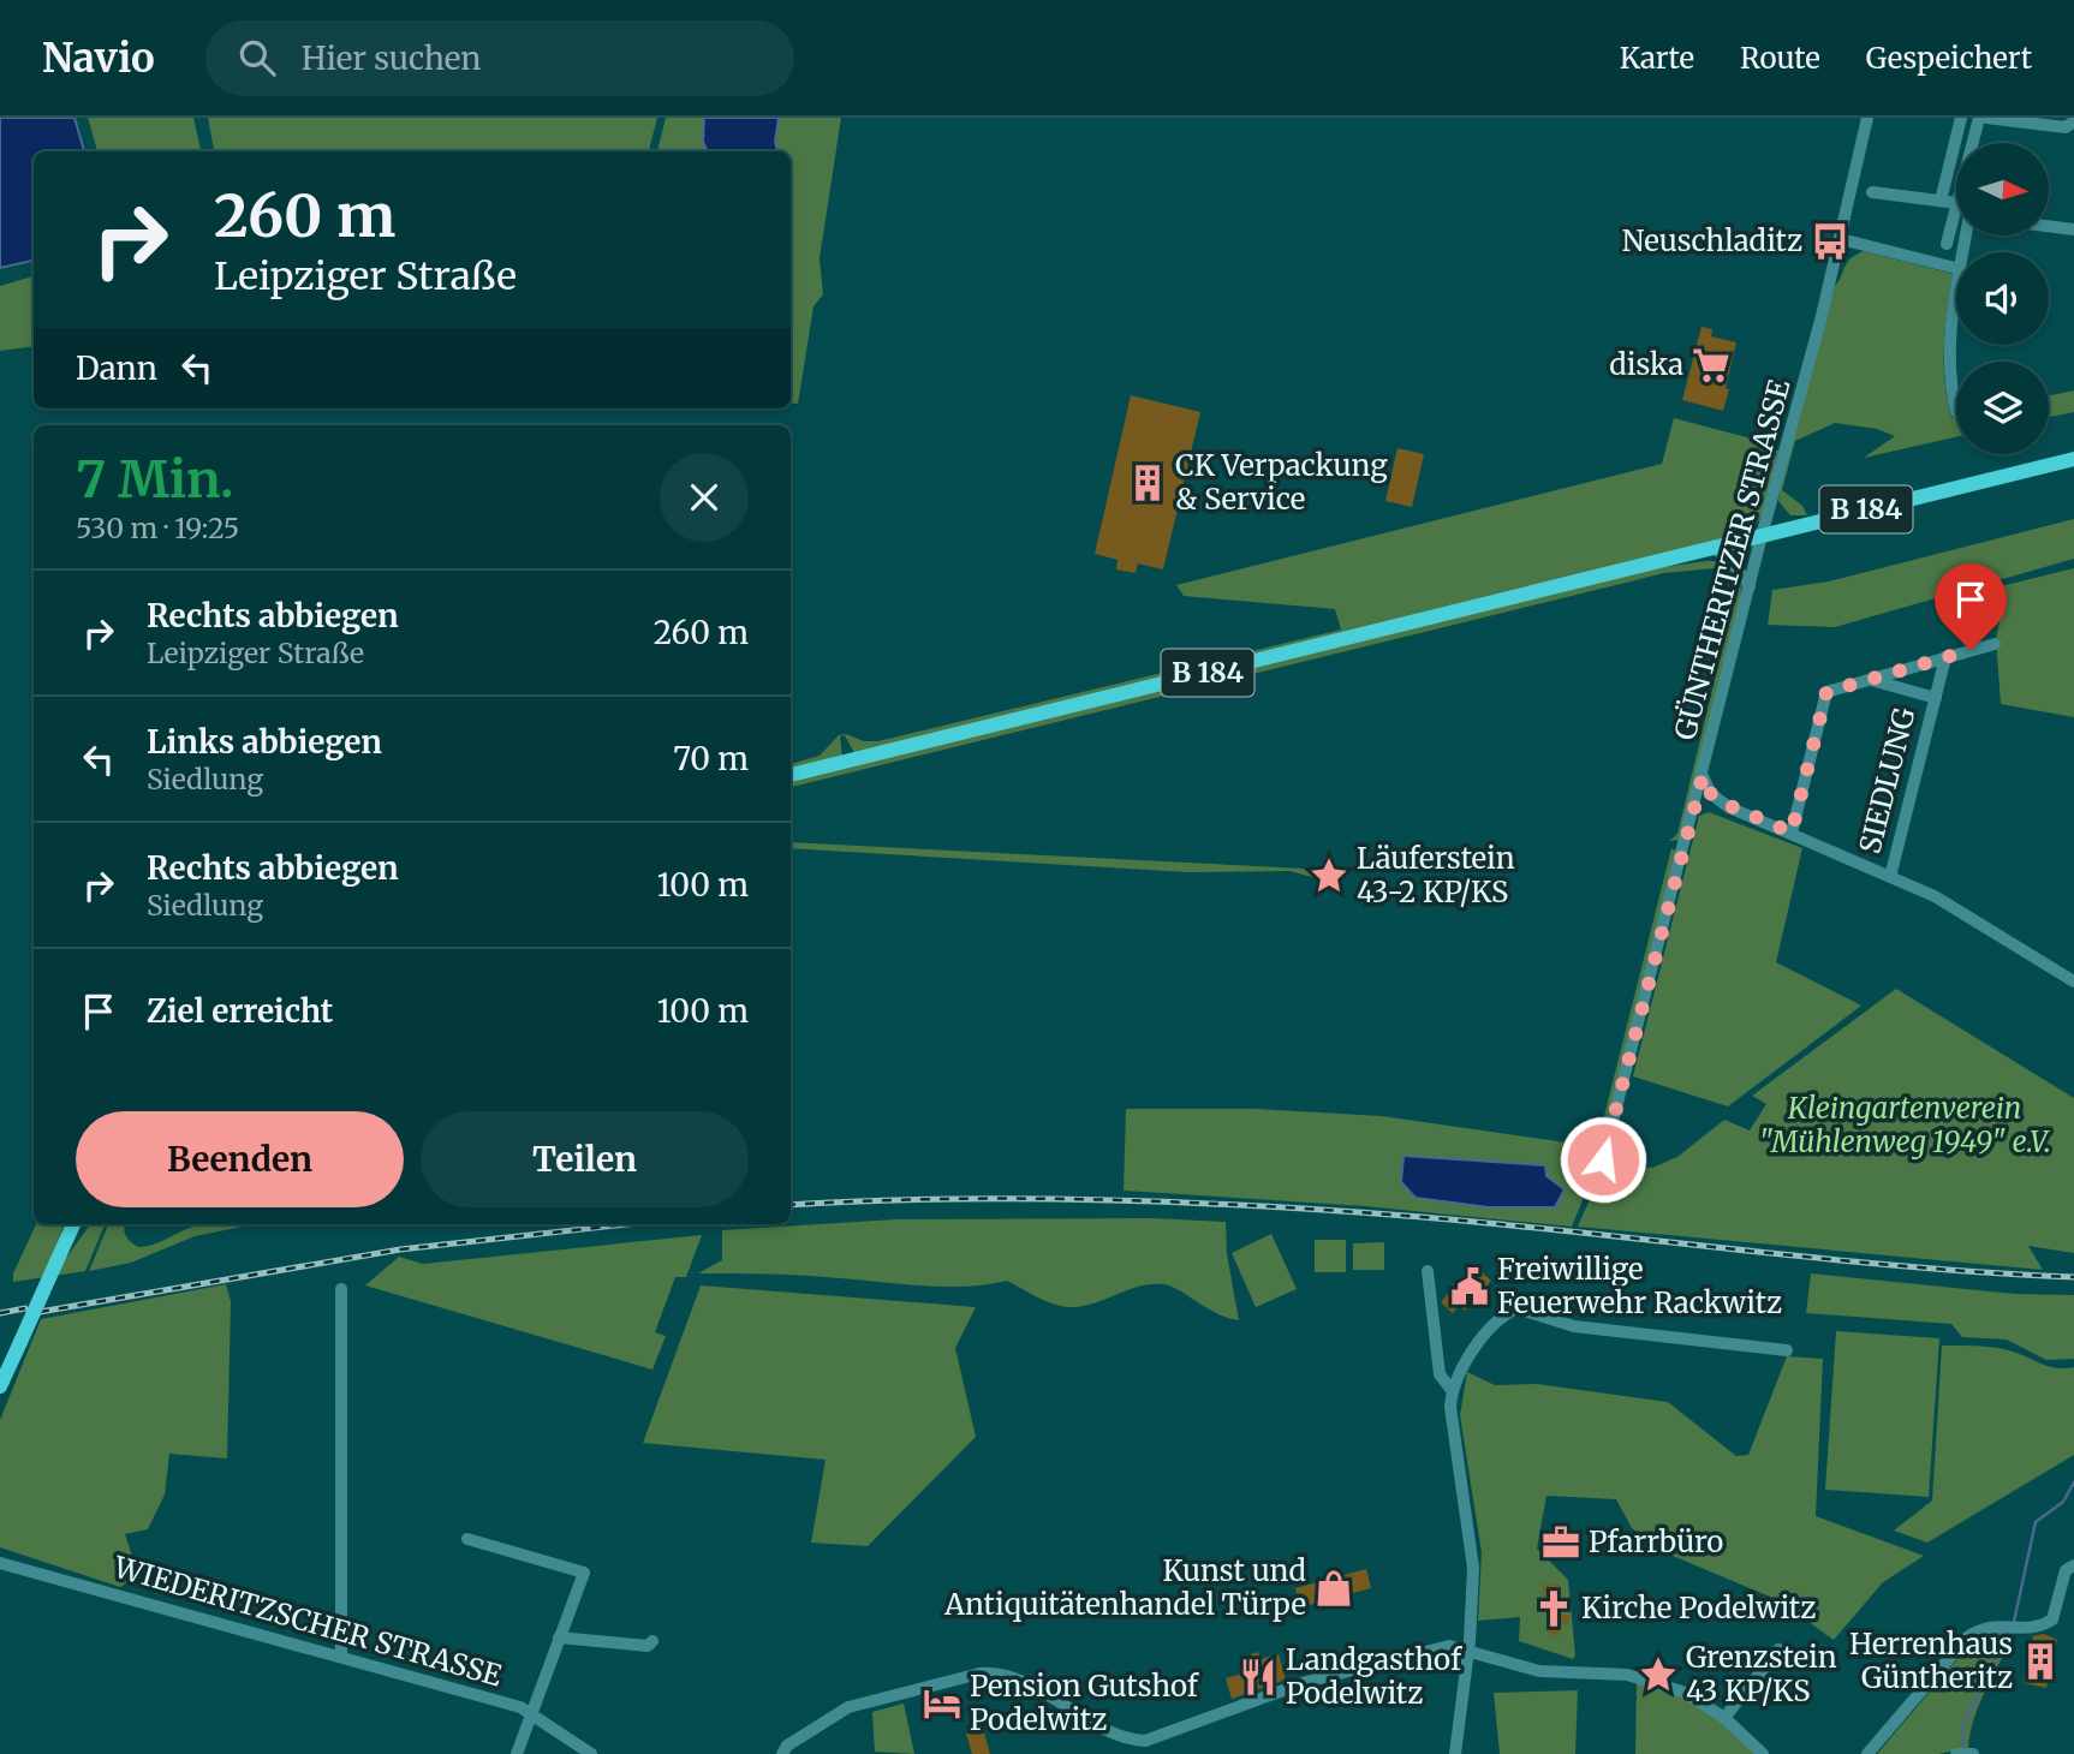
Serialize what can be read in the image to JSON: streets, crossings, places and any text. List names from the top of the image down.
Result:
{
  "streets": {
    "main road": ["B 184"],
    "street": ["GÜNTHERITZER STRASSE", "SIEDLUNG", "WIEDERITZSCHER STRASSE"]
  },
  "crossings": [
    ["B 184", "GÜNTHERITZER STRASSE"]
  ],
  "parks": ["Kleingartenverein \"Mühlenweg 1949\" e.V."],
  "places": {
    "bus stop": ["Neuschladitz"],
    "supermarket": ["diska"],
    "building": ["CK Verpackung & Service", "Herrenhaus Güntheritz"],
    "place": ["Läuferstein 43-2 KP/KS", "Grenzstein 43 KP/KS"],
    "public building": ["Freiwillige Feuerwehr Rackwitz"],
    "office": ["Pfarrbüro"],
    "shop": ["Kunst und Antiquitätenhandel Türpe"],
    "church": ["Kirche Podelwitz"],
    "restaurant": ["Landgasthof Podelwitz"],
    "hotel": ["Pension Gutshof Podelwitz"]
  },
  "north": "right",
  "page": {
    "header": "Navio",
    "search": "Hier suchen",
    "nav": ["Karte", "Route", "Gespeichert"],
    "turn": ["260 m", "Leipziger Straße"],
    "then": "Dann",
    "heading": ["7 Min.", "530 m · 19:25"],
    "list": [
      {
        "name": "Rechts abbiegen",
        "note": "Leipziger Straße",
        "value": "260 m"
      },
      {
        "name": "Links abbiegen",
        "note": "Siedlung",
        "value": "70 m"
      },
      {
        "name": "Rechts abbiegen",
        "note": "Siedlung",
        "value": "100 m"
      },
      {
        "name": "Ziel erreicht",
        "value": "100 m"
      }
    ],
    "buttons": ["Beenden", "Teilen"]
  }
}
